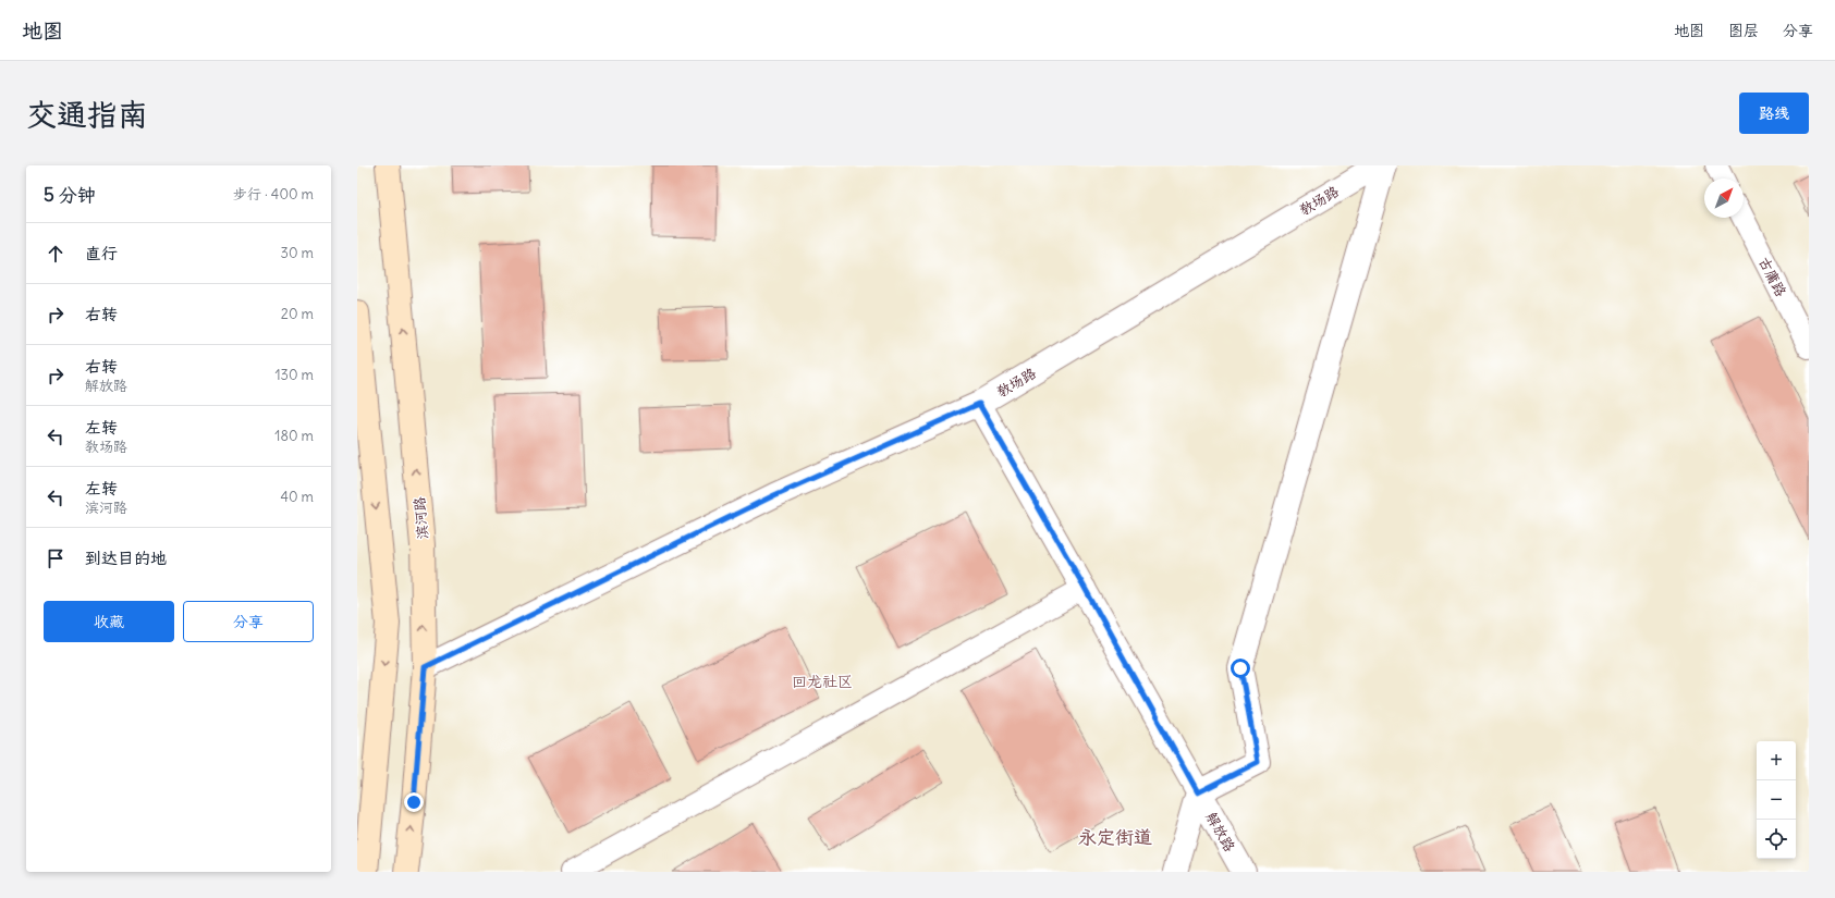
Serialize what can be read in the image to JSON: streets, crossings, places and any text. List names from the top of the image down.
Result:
{
  "streets": {
    "main road": ["滨河路"],
    "street": ["教场路", "古庸路", "解放路"]
  },
  "crossings": [
    ["教场路", "滨河路"],
    ["教场路", "解放路"]
  ],
  "districts": ["回龙社区", "永定街道"],
  "north": "top right",
  "page": {
    "header": "地图",
    "nav": ["地图", "图层", "分享"],
    "buttons": [
      "路线",
      ["收藏", "分享"]
    ],
    "title": "交通指南",
    "heading": ["5 分钟", "步行 · 400 m"],
    "list": [
      ["直行", "30 m"],
      ["右转", "20 m"],
      ["右转", "解放路", "130 m"],
      ["左转", "教场路", "180 m"],
      ["左转", "滨河路", "40 m"],
      "到达目的地"
    ],
    "map_buttons": ["+", "−"]
  }
}
